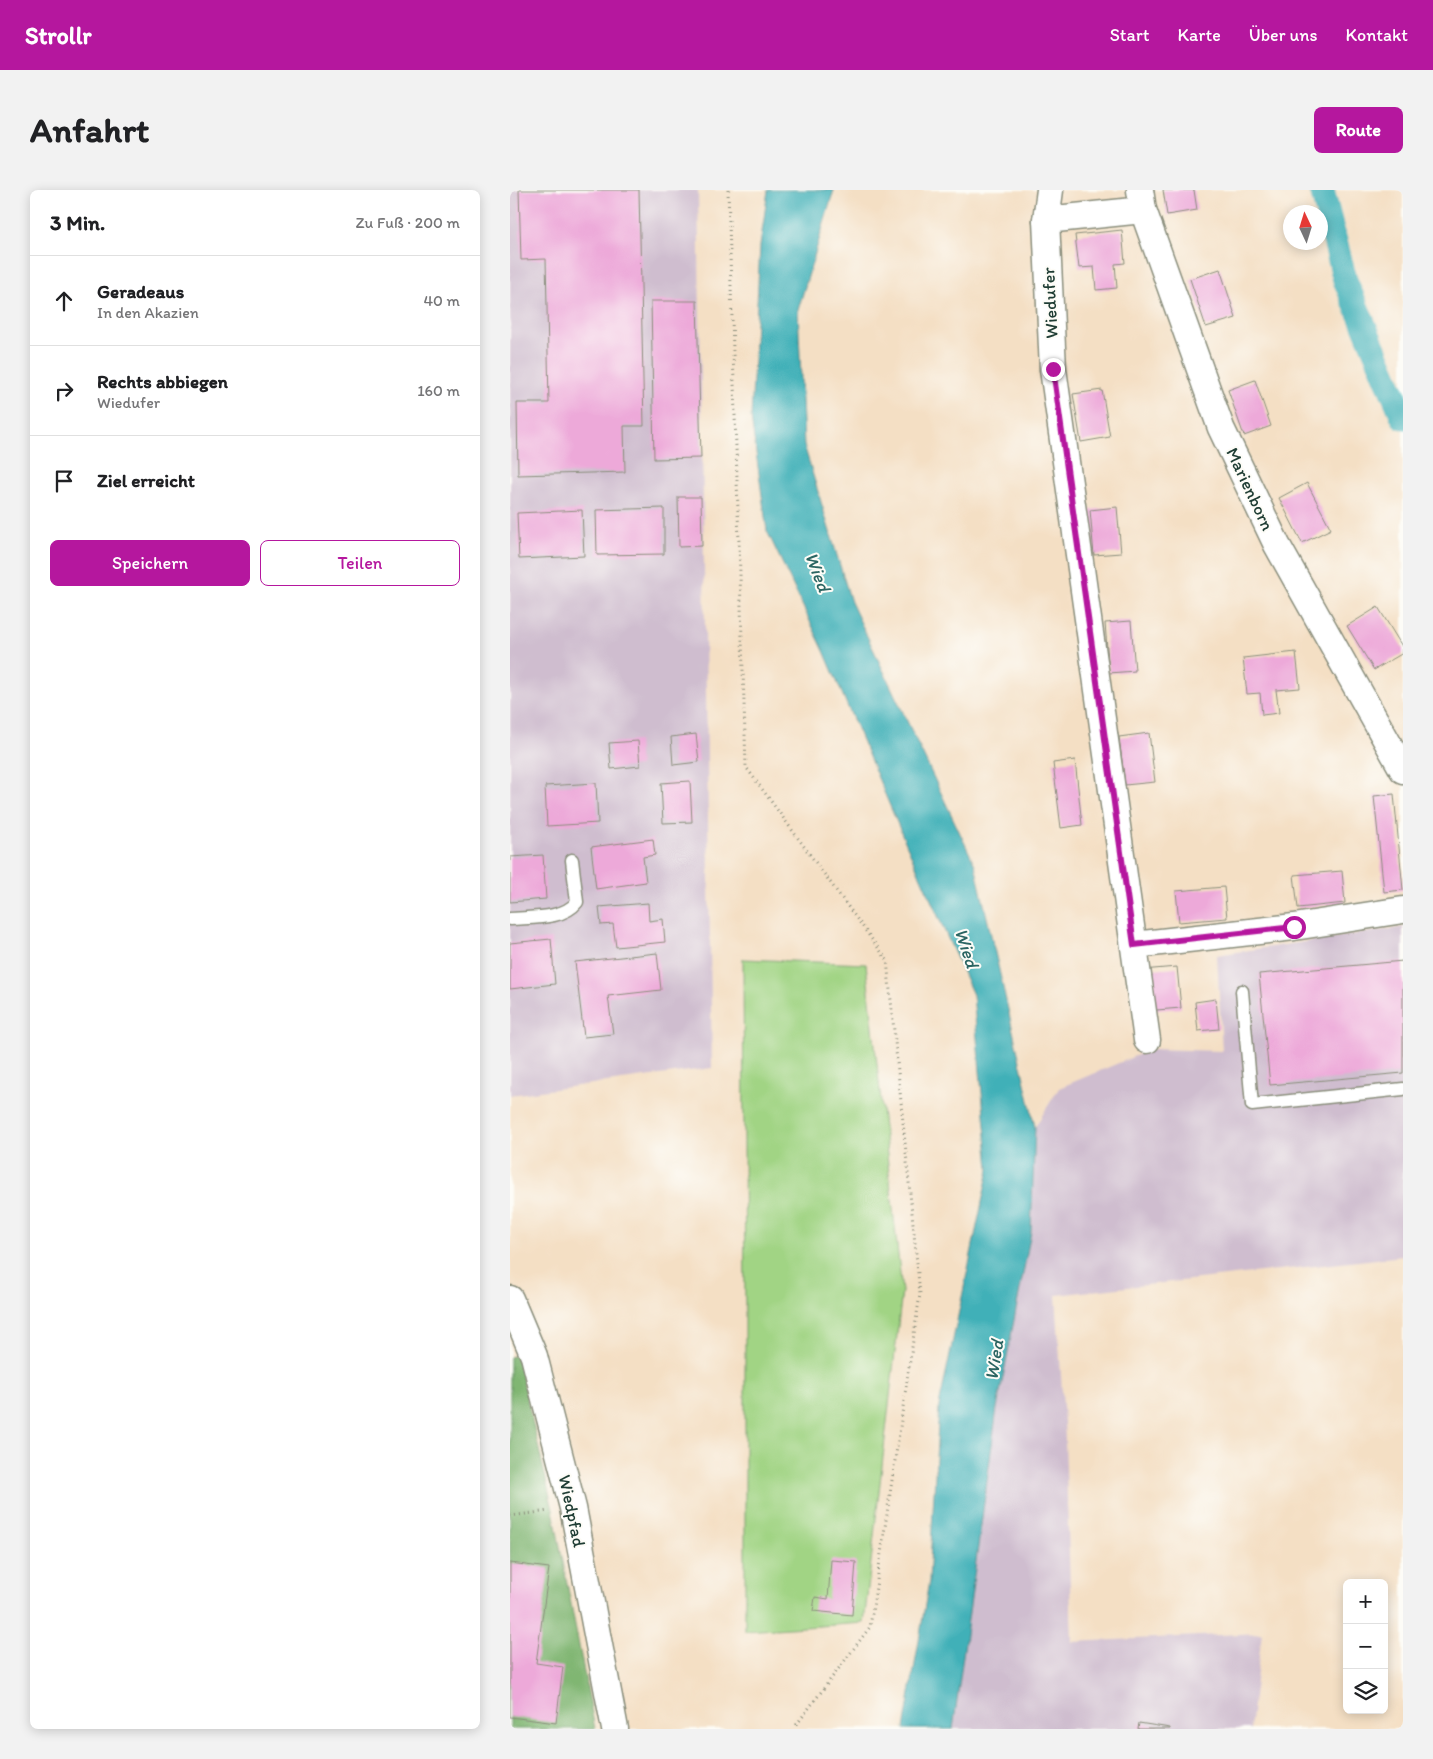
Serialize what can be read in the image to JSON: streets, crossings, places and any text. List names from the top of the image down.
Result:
{
  "streets": {
    "street": ["Wiedufer", "Marienborn", "Wiedpfad"]
  },
  "water": ["Wied"],
  "north": "top",
  "page": {
    "header": "Strollr",
    "nav": [
      "Start",
      "Karte",
      "Über uns",
      "Kontakt"
    ],
    "buttons": [
      "Route",
      ["Speichern", "Teilen"]
    ],
    "title": "Anfahrt",
    "heading": ["3 Min.", "Zu Fuß · 200 m"],
    "list": [
      ["Geradeaus", "In den Akazien", "40 m"],
      ["Rechts abbiegen", "Wiedufer", "160 m"],
      "Ziel erreicht"
    ],
    "map_buttons": ["+", "−"]
  }
}
